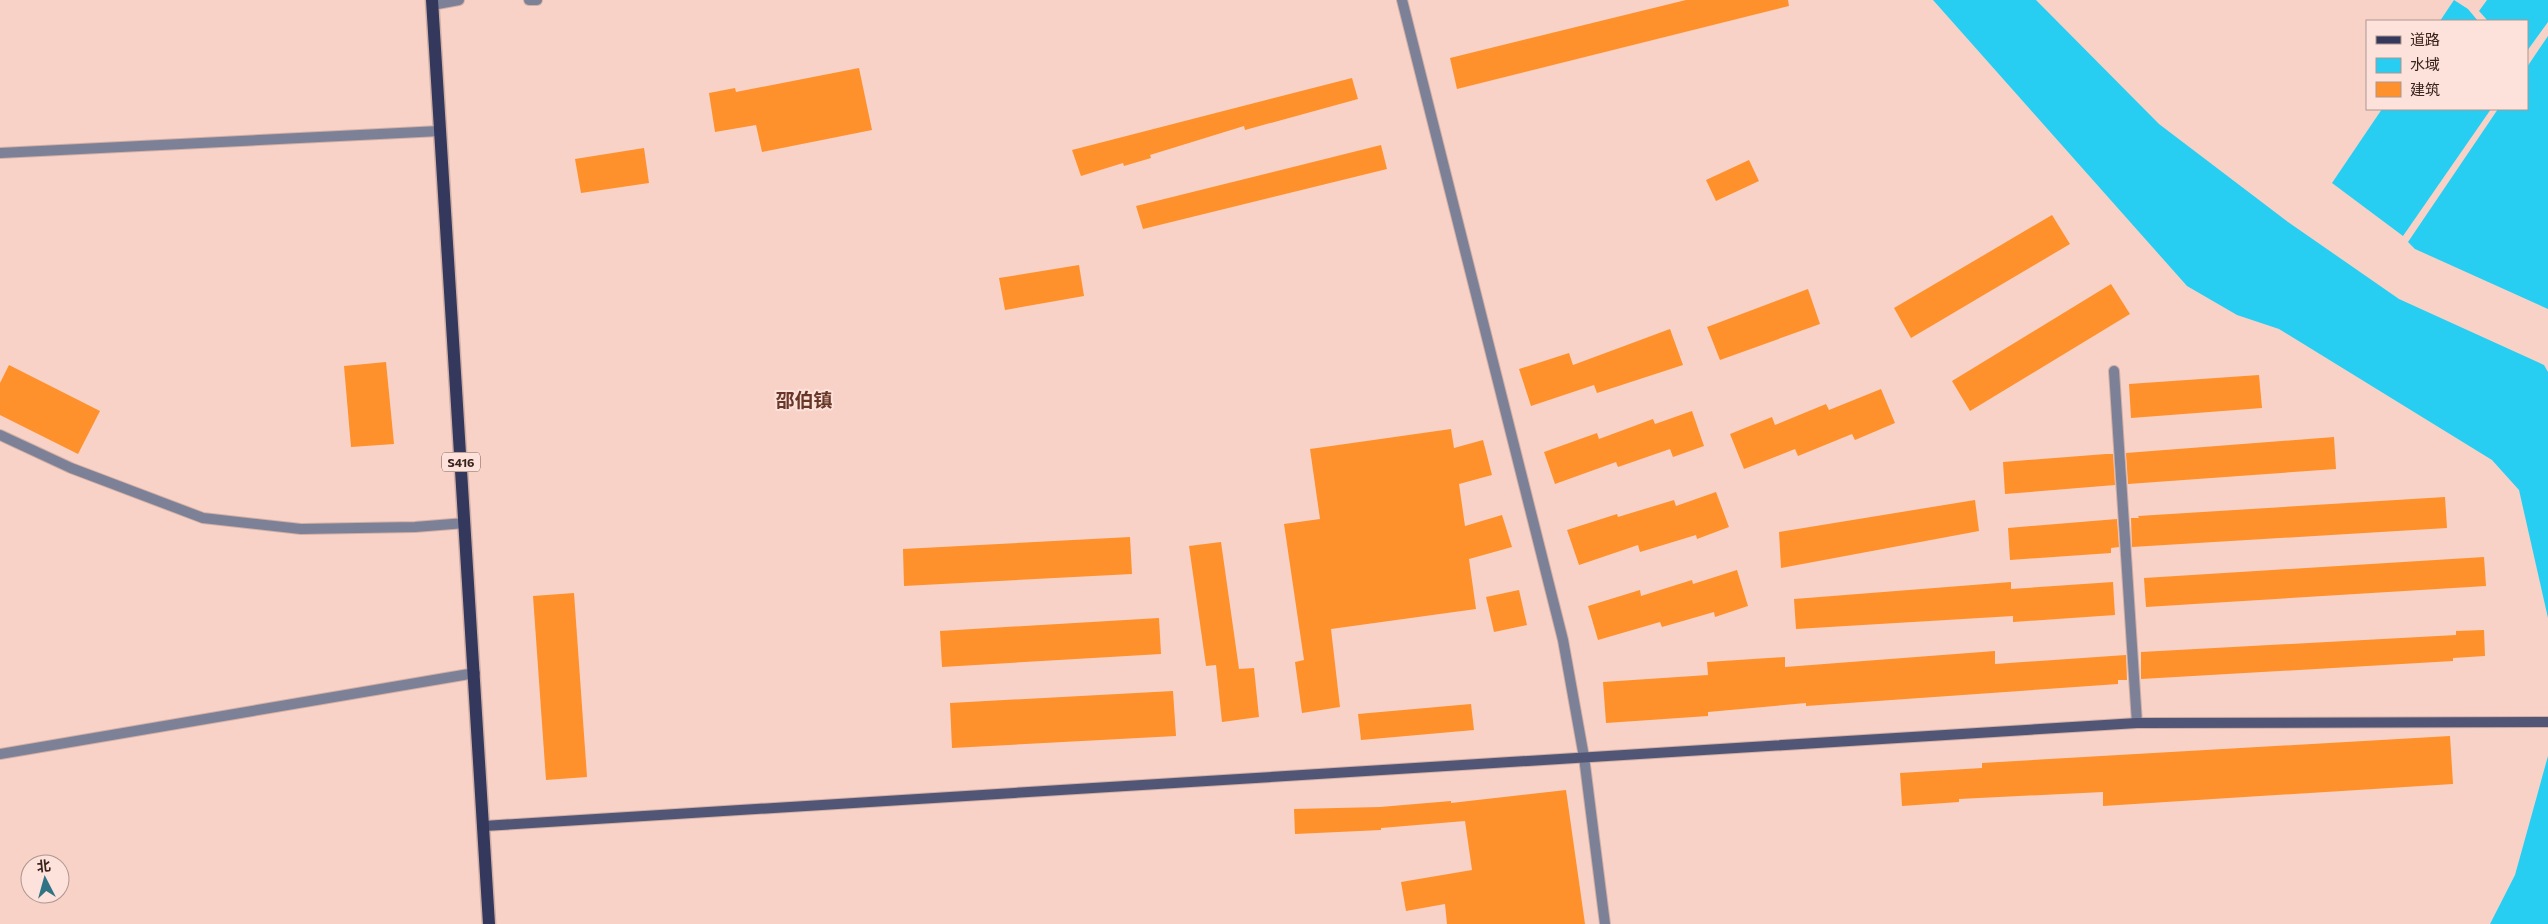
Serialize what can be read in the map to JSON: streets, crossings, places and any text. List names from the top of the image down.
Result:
{
  "streets": {
    "main road": ["S416"]
  },
  "districts": ["邵伯镇"],
  "legend": ["道路", "水域", "建筑"],
  "north": "top"
}
